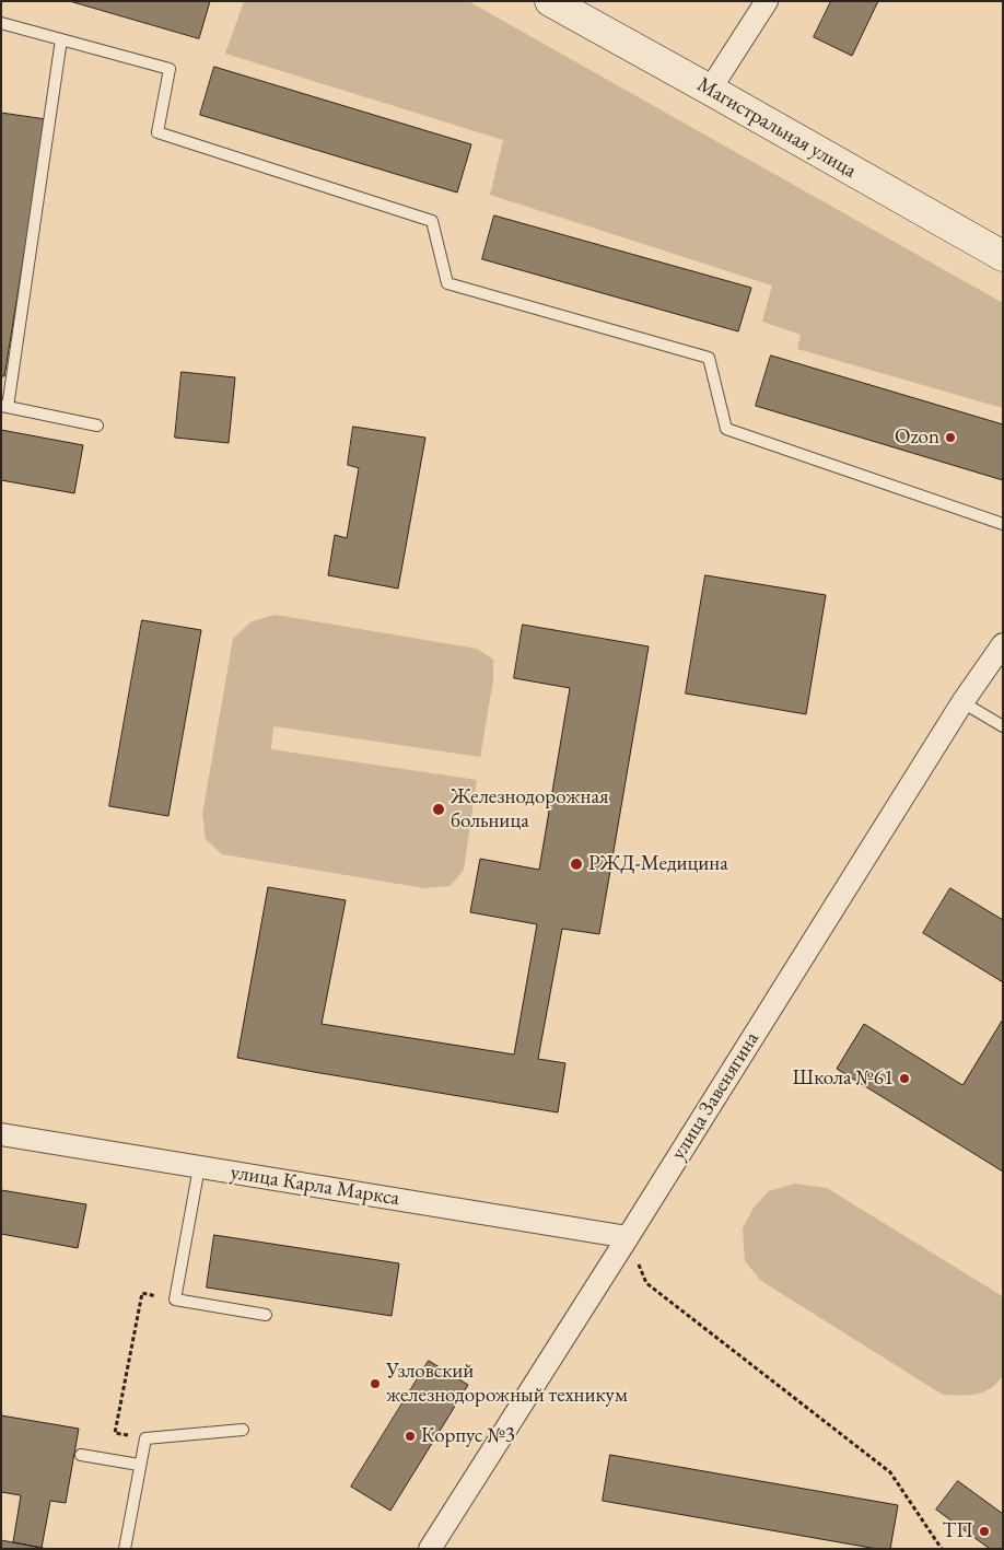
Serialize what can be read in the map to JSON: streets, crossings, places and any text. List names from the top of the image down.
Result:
{
  "streets": {
    "main road": ["Магистральная улица"],
    "street": ["улица Завенягина", "улица Карла Маркса"]
  },
  "crossings": [
    ["улица Завенягина", "улица Карла Маркса"]
  ],
  "places": [
    "Ozon",
    "Железнодорожная больница",
    "РЖД-Медицина",
    "Школа №61",
    "Узловский железнодорожный техникум",
    "Корпус №3",
    "ТП"
  ]
}
